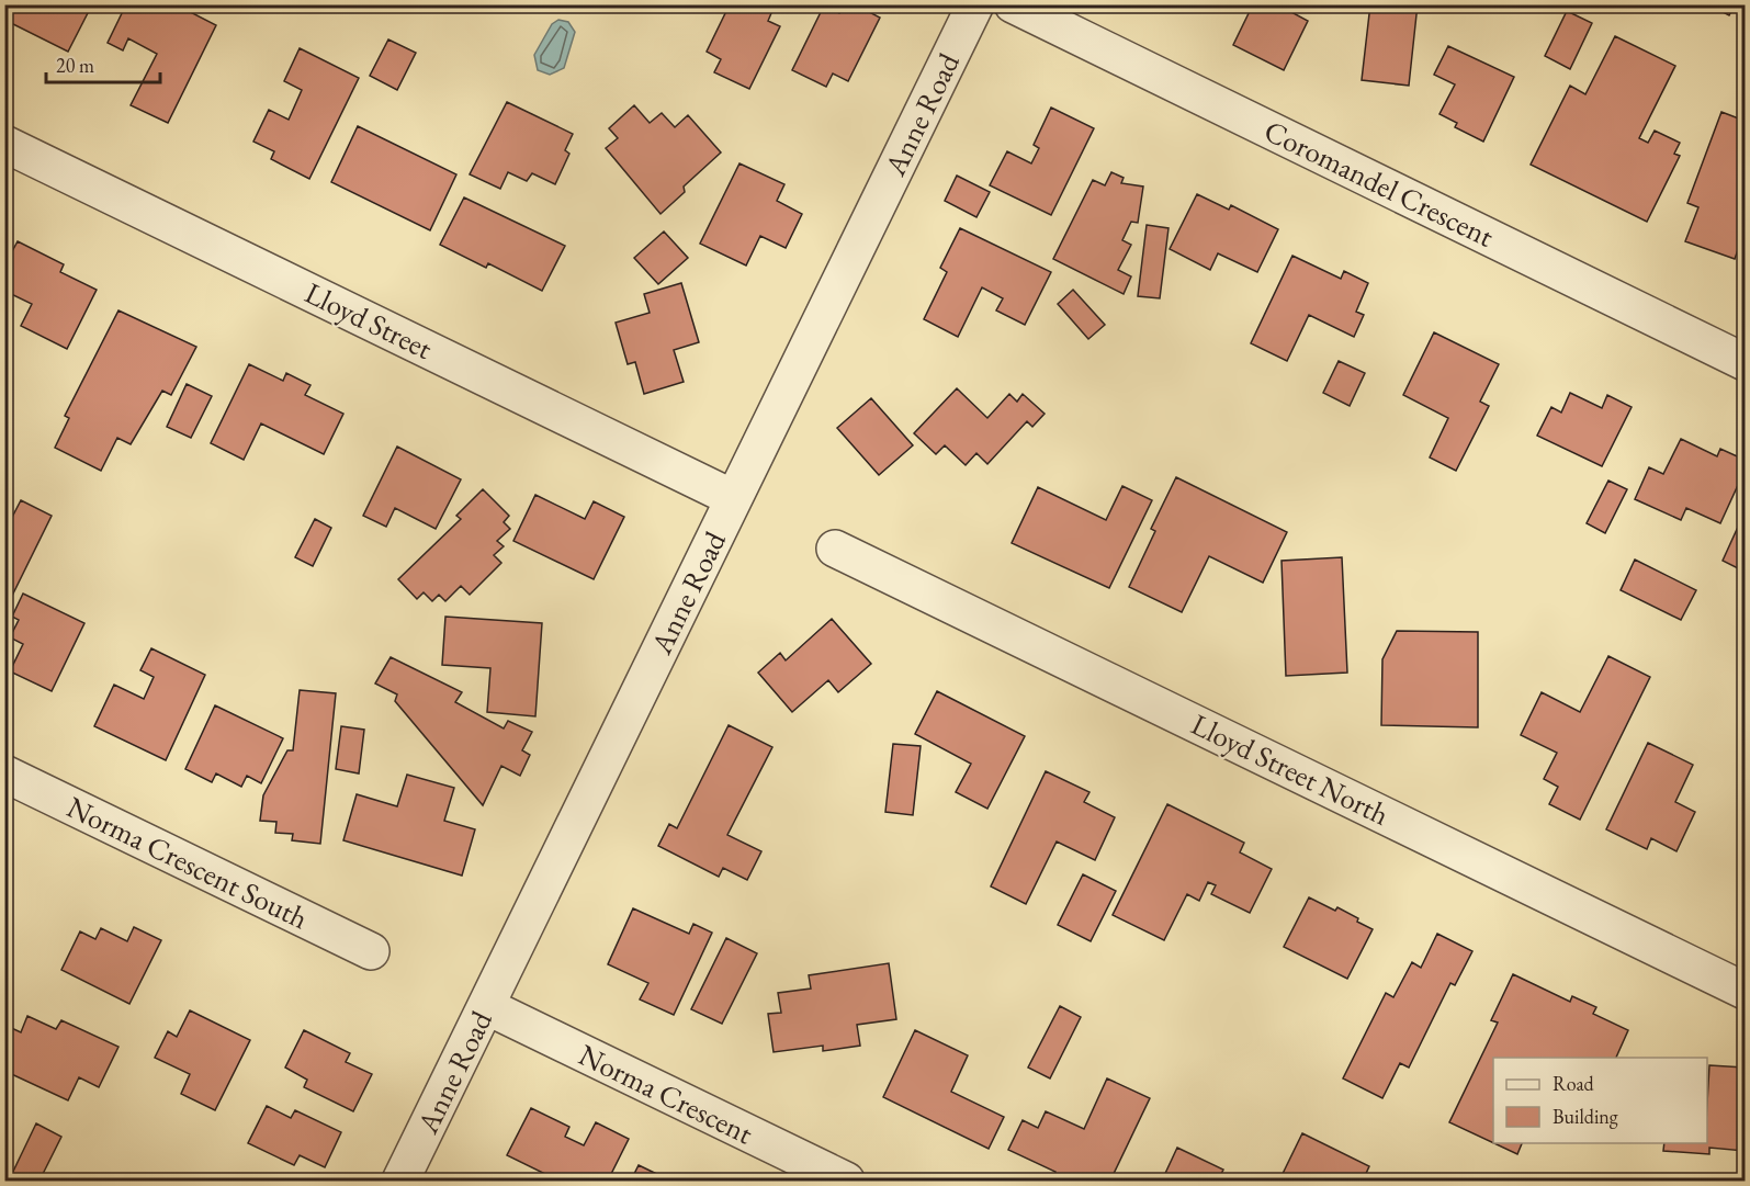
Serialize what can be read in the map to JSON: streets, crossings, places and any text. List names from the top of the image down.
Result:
{
  "streets": {
    "street": [
      "Anne Road",
      "Coromandel Crescent",
      "Lloyd Street",
      "Lloyd Street North",
      "Norma Crescent South",
      "Norma Crescent"
    ]
  },
  "crossings": [
    ["Anne Road", "Lloyd Street"],
    ["Anne Road", "Norma Crescent"]
  ],
  "legend": ["Road", "Building"],
  "scale_bar": "20 m"
}
